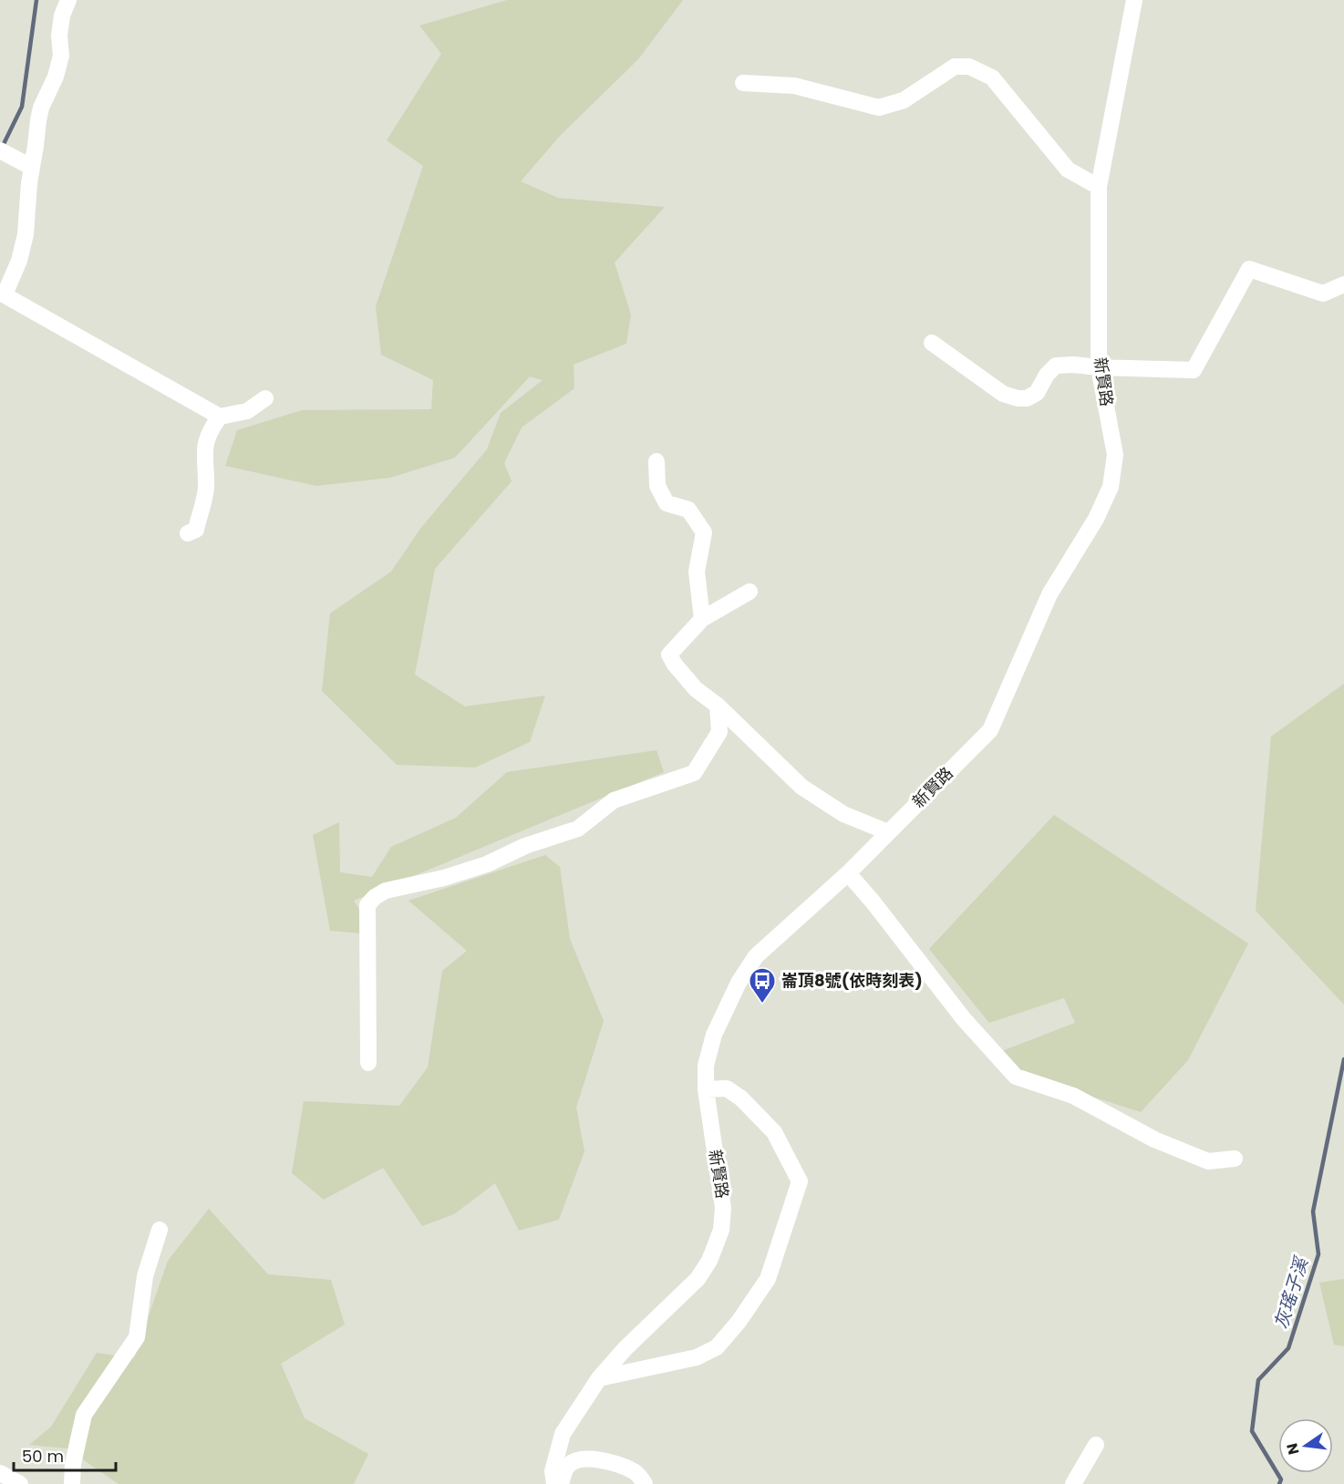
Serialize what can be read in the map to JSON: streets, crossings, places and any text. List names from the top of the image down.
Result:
{
  "streets": {
    "street": ["新賢路"]
  },
  "water": ["灰瑤子溪"],
  "places": {
    "bus stop": ["崙頂8號(依時刻表)"]
  },
  "scale_bar": "50 m",
  "north": "left"
}
